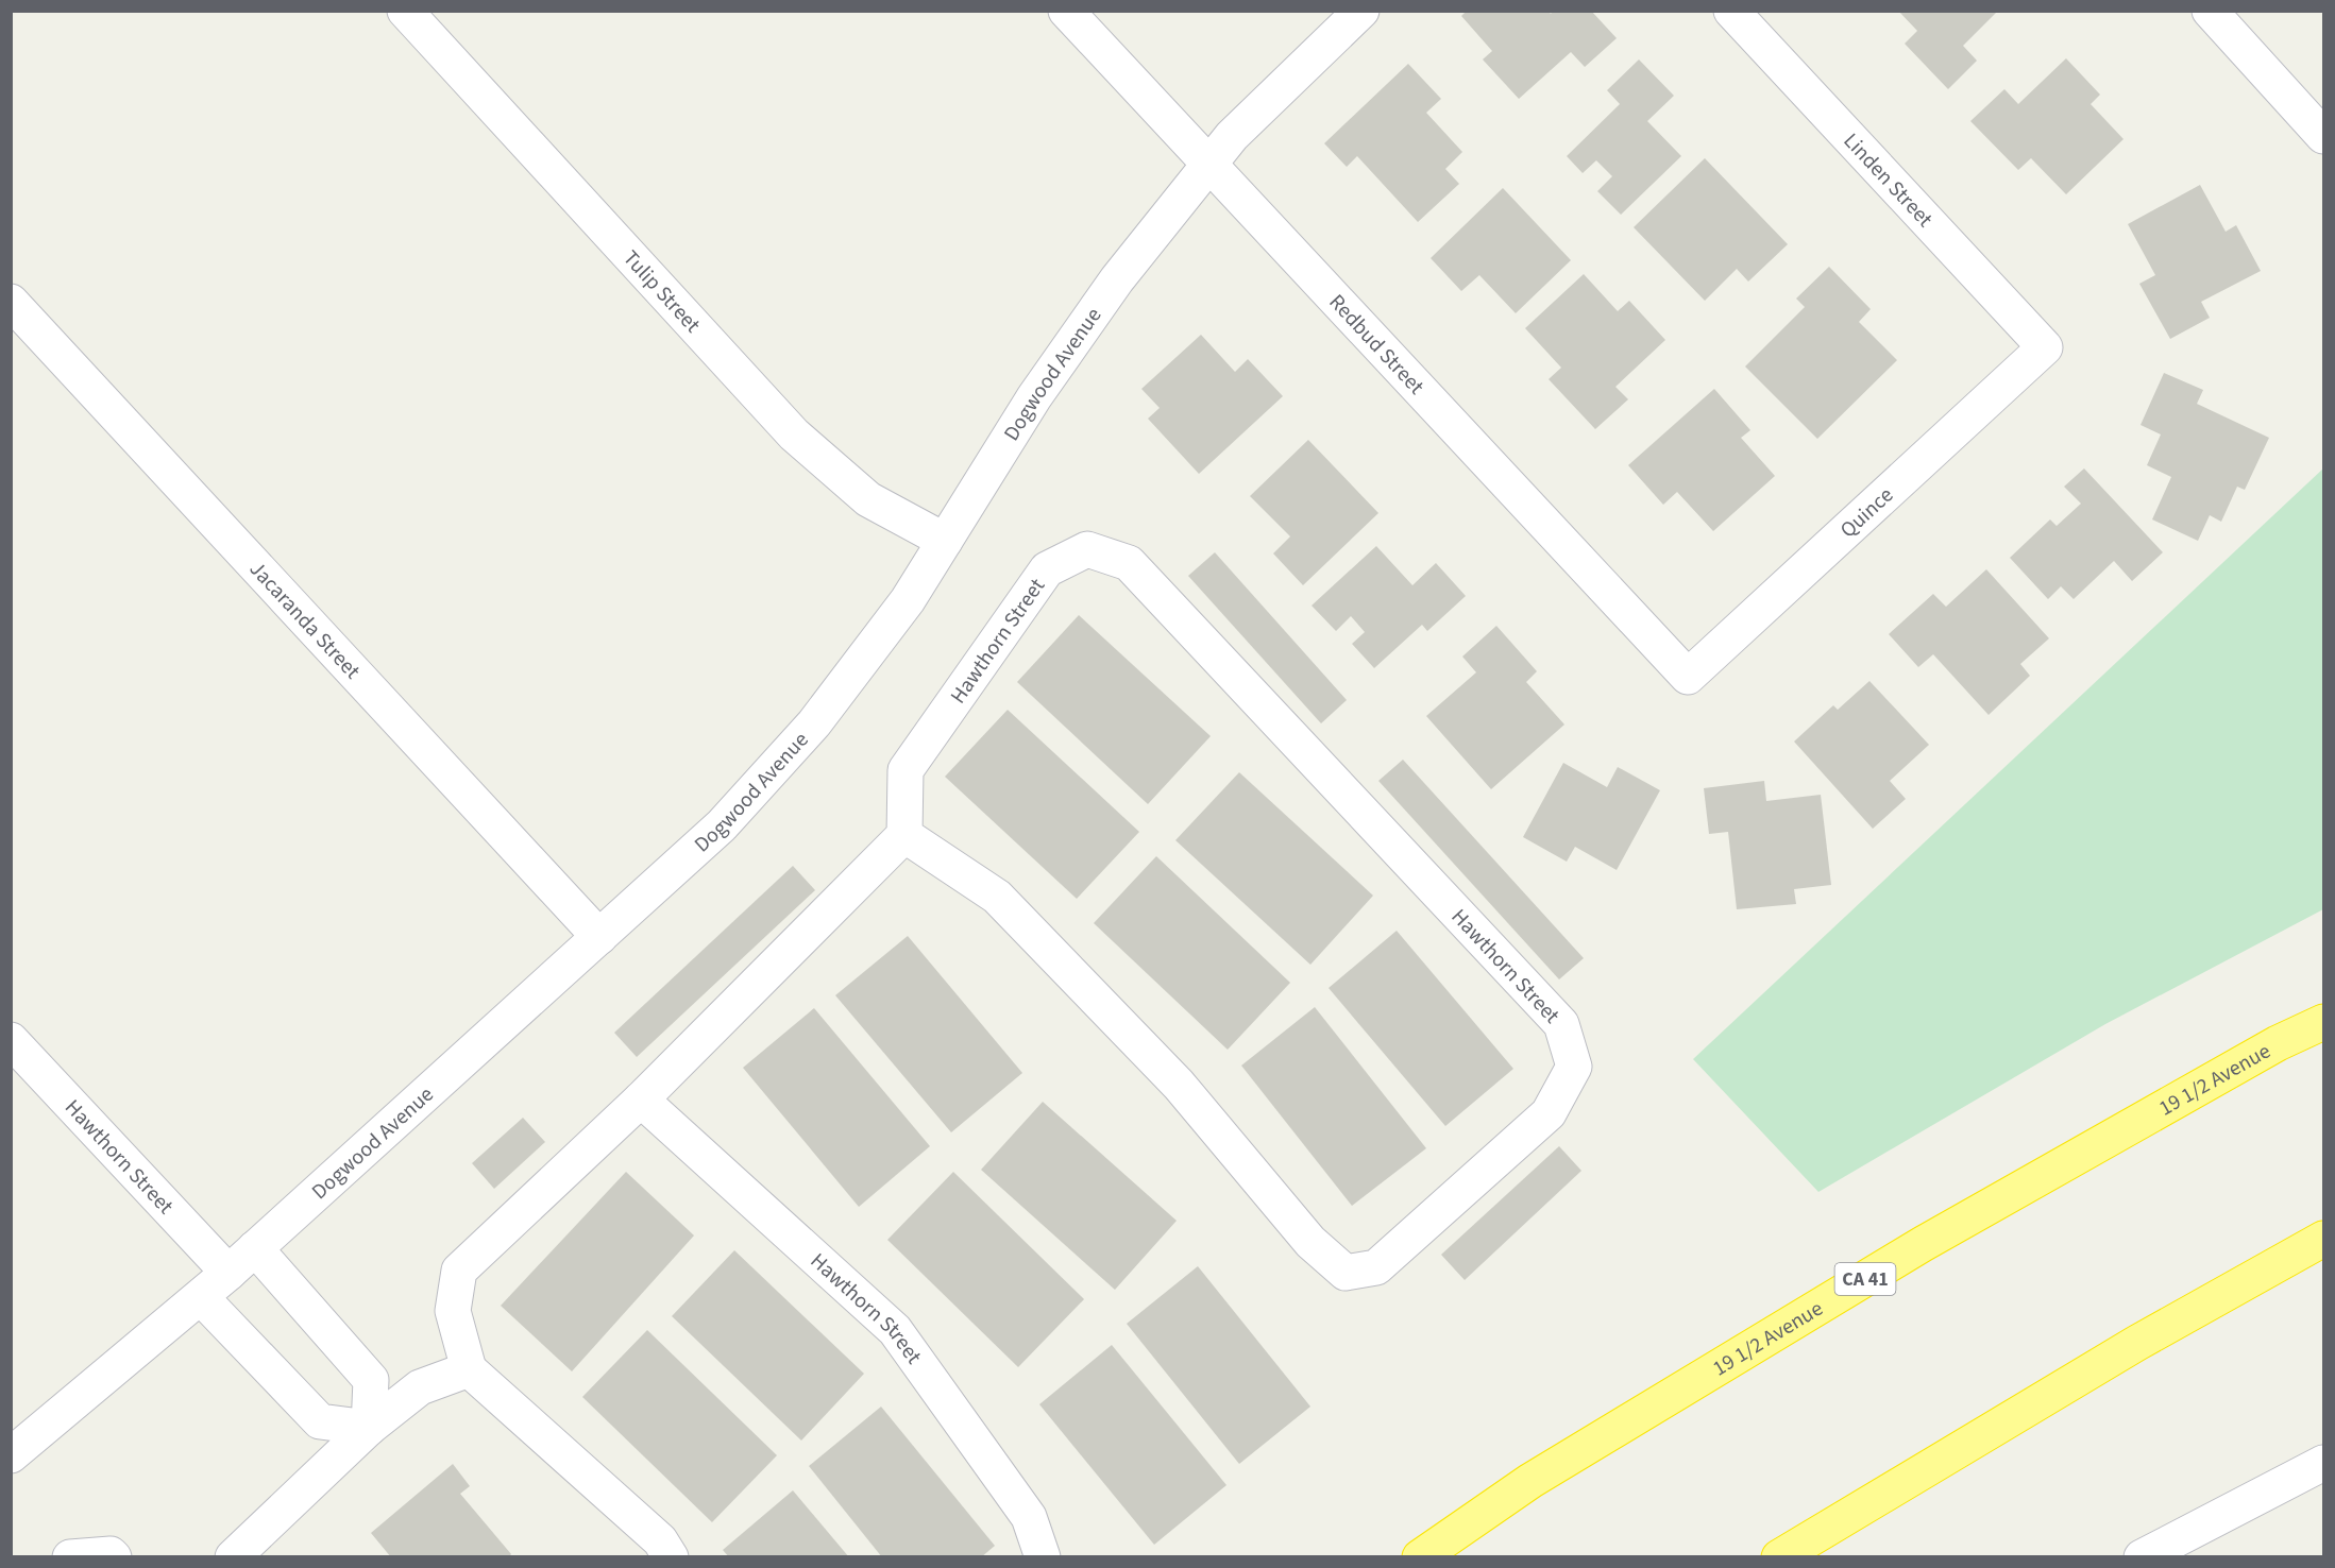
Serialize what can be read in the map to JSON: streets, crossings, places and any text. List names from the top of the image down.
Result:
{
  "streets": {
    "highway": ["19 1/2 Avenue", "CA 41"],
    "street": [
      "Linden Street",
      "Tulip Street",
      "Redbud Street",
      "Dogwood Avenue",
      "Quince",
      "Jacaranda Street",
      "Hawthorn Street"
    ]
  },
  "crossings": [
    ["Linden Street", "Quince"],
    ["Tulip Street", "Dogwood Avenue"],
    ["Redbud Street", "Dogwood Avenue"],
    ["Redbud Street", "Quince"],
    ["Dogwood Avenue", "Jacaranda Street"],
    ["Dogwood Avenue", "Hawthorn Street"]
  ]
}
